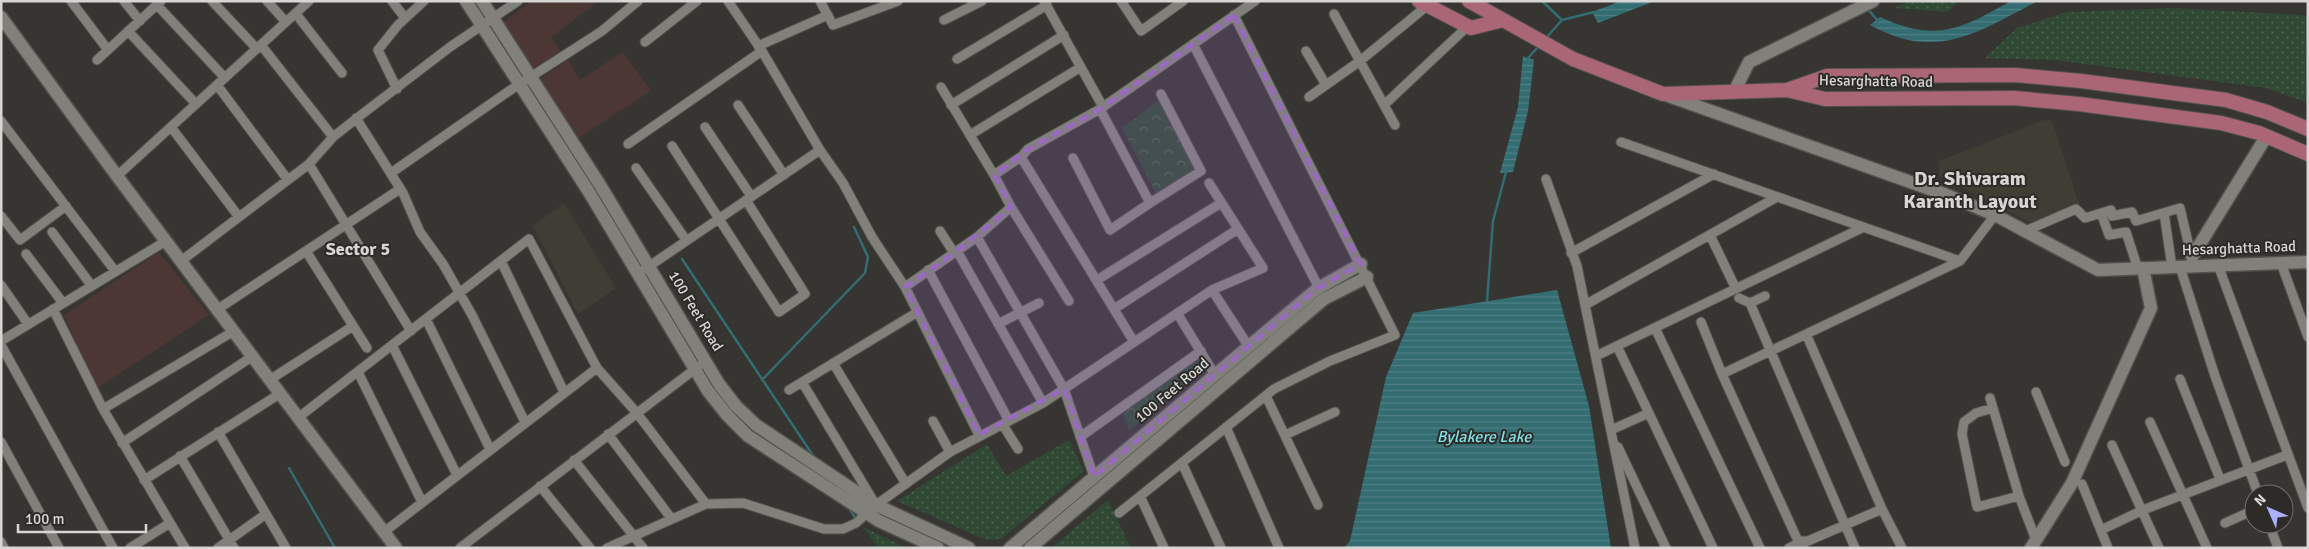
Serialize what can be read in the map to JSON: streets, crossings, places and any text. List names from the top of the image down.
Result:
{
  "streets": {
    "main road": ["Hesarghatta Road", "100 Feet Road"]
  },
  "districts": ["Dr. Shivaram Karanth Layout", "Sector 5"],
  "water": ["Bylakere Lake"],
  "scale_bar": "100 m",
  "north": "top left"
}
